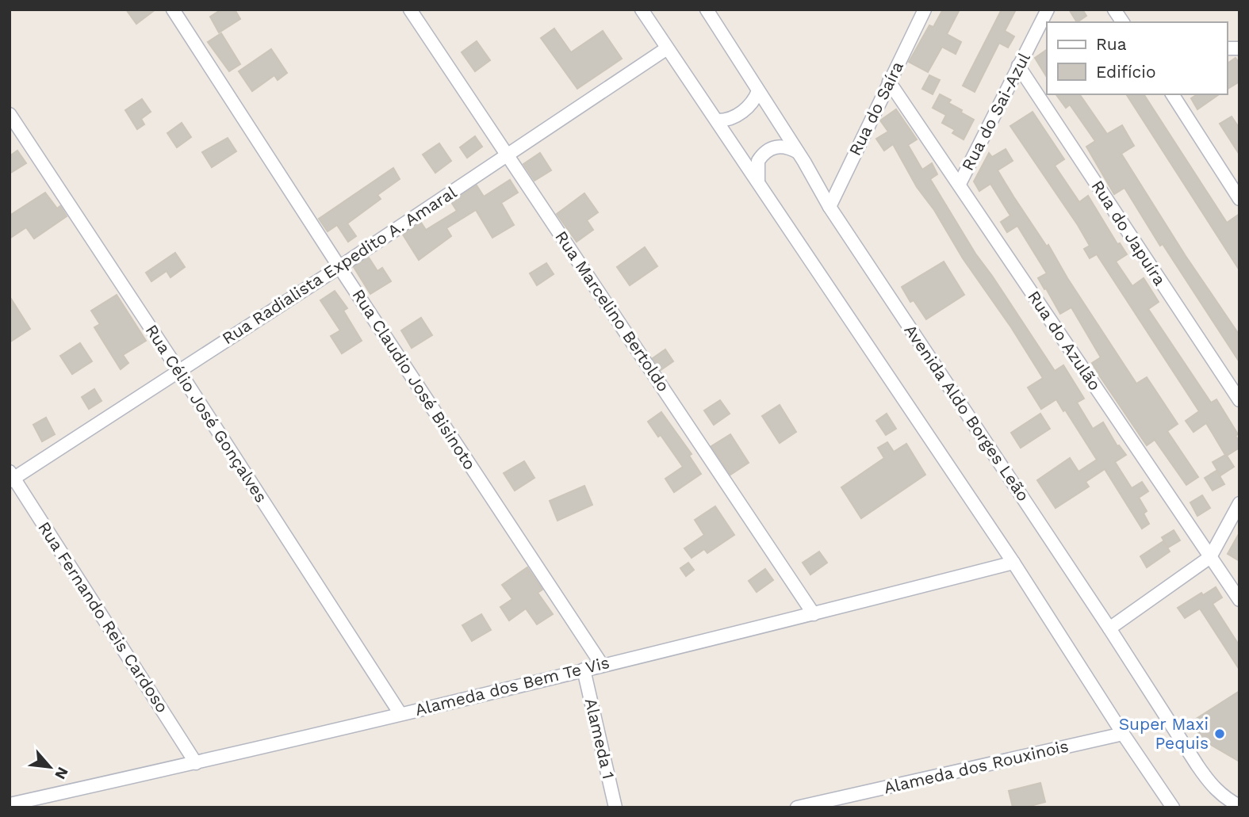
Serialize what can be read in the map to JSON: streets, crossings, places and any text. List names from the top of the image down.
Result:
{
  "streets": {
    "street": [
      "Rua do Saíra",
      "Rua do Sai-Azul",
      "Rua do Japuíra",
      "Rua Radialista Expedito A. Amaral",
      "Rua Marcelino Bertoldo",
      "Rua do Azulão",
      "Rua Claudio José Bisinoto",
      "Avenida Aldo Borges Leão",
      "Rua Célio José Gonçalves",
      "Rua Fernando Reis Cardoso",
      "Alameda dos Bem Te Vis",
      "Alameda 1",
      "Alameda dos Rouxinois"
    ]
  },
  "crossings": [
    ["Rua do Saíra", "Rua do Azulão"],
    ["Rua do Saíra", "Avenida Aldo Borges Leão"],
    ["Rua do Sai-Azul", "Rua do Japuíra"],
    ["Rua do Sai-Azul", "Rua do Azulão"],
    ["Rua Radialista Expedito A. Amaral", "Rua Marcelino Bertoldo"],
    ["Rua Radialista Expedito A. Amaral", "Rua Claudio José Bisinoto"],
    ["Rua Radialista Expedito A. Amaral", "Rua Célio José Gonçalves"],
    ["Rua Radialista Expedito A. Amaral", "Rua Fernando Reis Cardoso"],
    ["Rua Marcelino Bertoldo", "Alameda dos Bem Te Vis"],
    ["Rua Claudio José Bisinoto", "Alameda dos Bem Te Vis"],
    ["Rua Célio José Gonçalves", "Alameda dos Bem Te Vis"],
    ["Rua Fernando Reis Cardoso", "Alameda dos Bem Te Vis"],
    ["Alameda dos Bem Te Vis", "Alameda 1"]
  ],
  "places": ["Super Maxi Pequis"],
  "legend": ["Rua", "Edifício"],
  "north": "bottom right"
}
